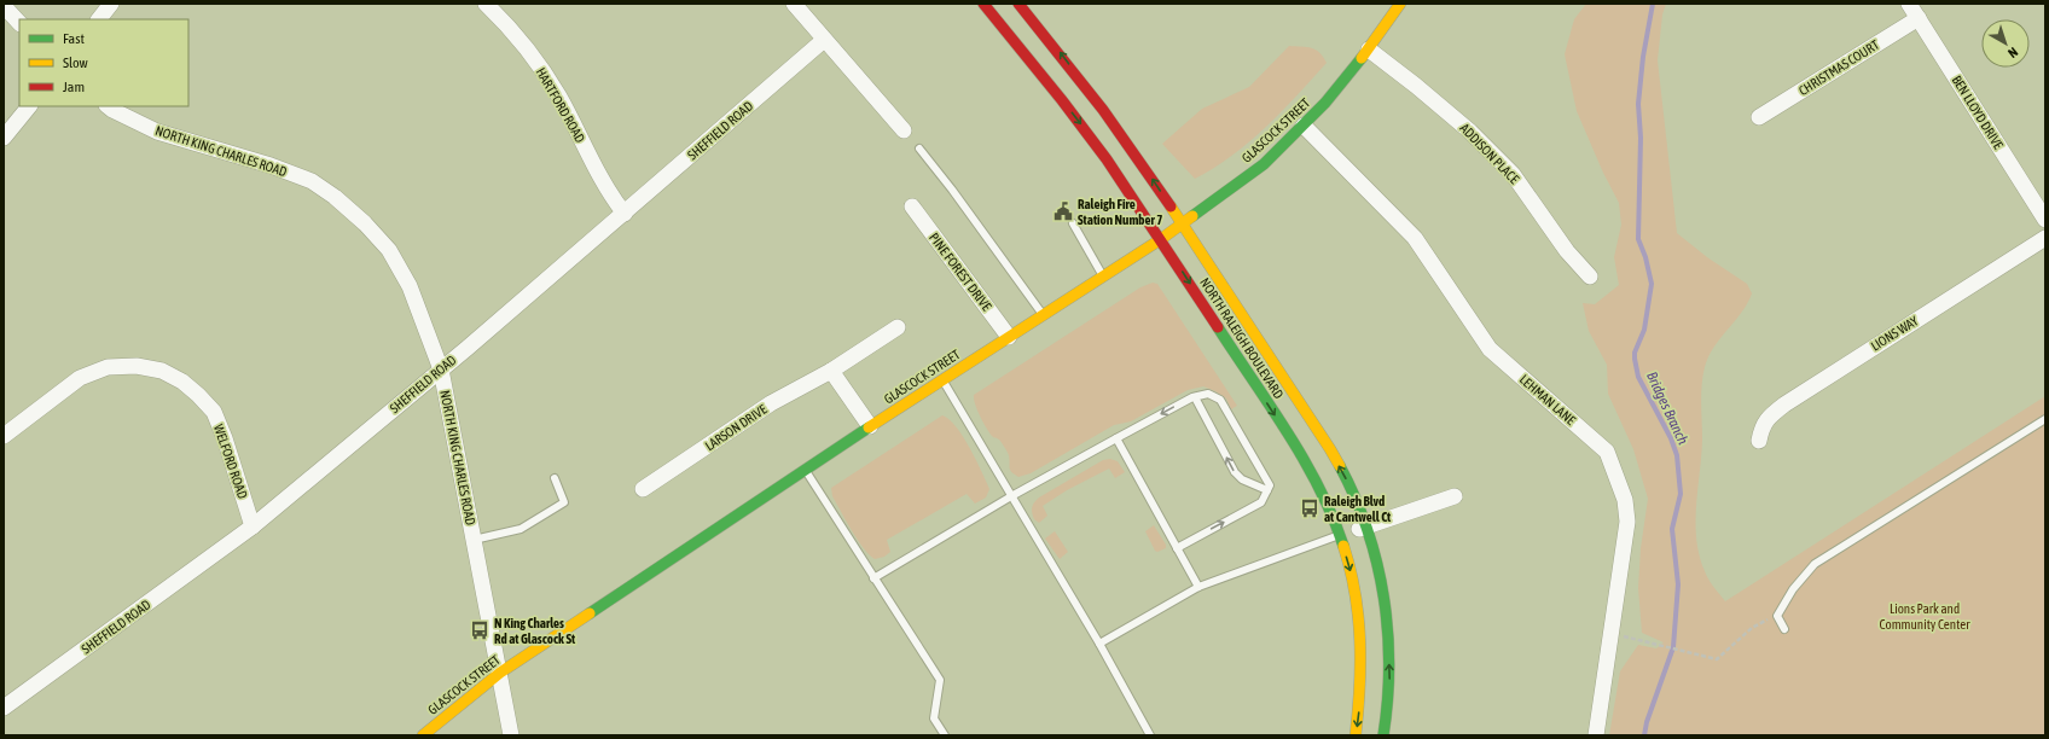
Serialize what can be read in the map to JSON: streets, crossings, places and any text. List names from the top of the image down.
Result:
{
  "streets": {
    "main road": ["GLASCOCK STREET", "NORTH RALEIGH BOULEVARD"],
    "street": [
      "CHRISTMAS COURT",
      "HARTFORD ROAD",
      "BEN LLOYD DRIVE",
      "SHEFFIELD ROAD",
      "NORTH KING CHARLES ROAD",
      "ADDISON PLACE",
      "PINE FOREST DRIVE",
      "LIONS WAY",
      "LEHMAN LANE",
      "LARSON DRIVE",
      "WELFORD ROAD"
    ]
  },
  "crossings": [
    ["CHRISTMAS COURT", "BEN LLOYD DRIVE"],
    ["HARTFORD ROAD", "SHEFFIELD ROAD"],
    ["SHEFFIELD ROAD", "NORTH KING CHARLES ROAD"],
    ["SHEFFIELD ROAD", "WELFORD ROAD"],
    ["GLASCOCK STREET", "NORTH KING CHARLES ROAD"],
    ["GLASCOCK STREET", "ADDISON PLACE"],
    ["GLASCOCK STREET", "PINE FOREST DRIVE"],
    ["GLASCOCK STREET", "NORTH RALEIGH BOULEVARD"],
    ["GLASCOCK STREET", "LEHMAN LANE"]
  ],
  "water": ["Bridges Branch"],
  "parks": ["Lions Park and Community Center"],
  "places": {
    "public building": ["Raleigh Fire Station Number 7"],
    "bus stop": ["Raleigh Blvd at Cantwell Ct", "N King Charles Rd at Glascock St"]
  },
  "legend": ["Fast", "Slow", "Jam"],
  "north": "bottom right"
}
